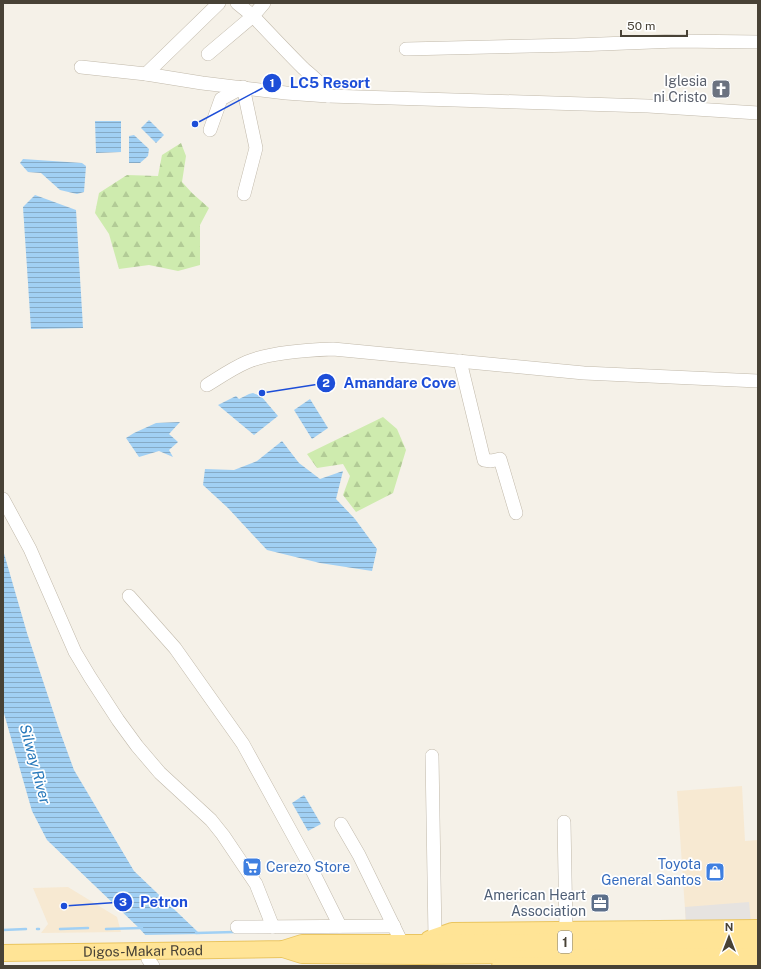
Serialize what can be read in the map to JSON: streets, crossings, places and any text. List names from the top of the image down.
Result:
{
  "streets": {
    "main road": ["1", "Digos-Makar Road"]
  },
  "water": ["Silway River"],
  "places": {
    "church": ["Iglesia ni Cristo"],
    "other": ["LC5 Resort", "Amandare Cove", "Petron"],
    "supermarket": ["Cerezo Store"],
    "shop": ["Toyota General Santos"],
    "office": ["American Heart Association"]
  },
  "scale_bar": "50 m",
  "north": "top"
}
